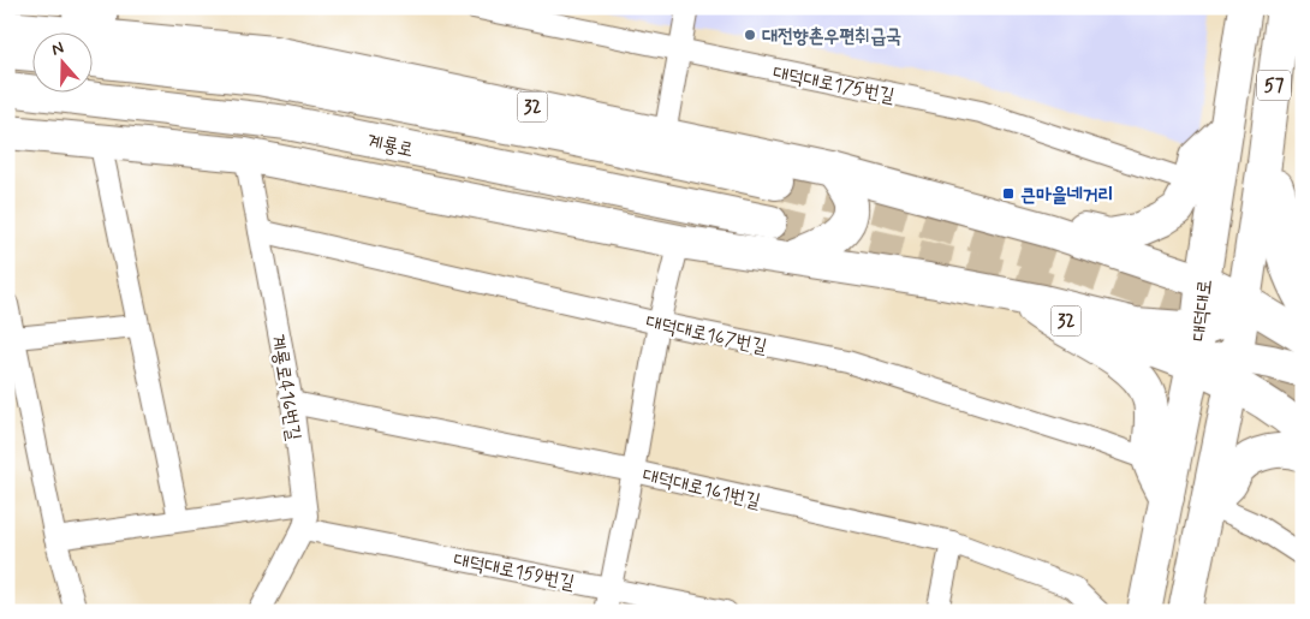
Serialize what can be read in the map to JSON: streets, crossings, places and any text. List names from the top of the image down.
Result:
{
  "streets": {
    "main road": [
      "57",
      "32",
      "계룡로",
      "대덕대로"
    ],
    "street": [
      "대덕대로175번길",
      "대덕대로167번길",
      "계룡로416번길",
      "대덕대로161번길",
      "대덕대로159번길"
    ]
  },
  "crossings": [
    ["57", "32"],
    ["32", "계룡로"],
    ["32", "대덕대로"],
    ["32", "계룡로416번길"],
    ["대덕대로167번길", "계룡로416번길"],
    ["계룡로416번길", "대덕대로161번길"],
    ["계룡로416번길", "대덕대로159번길"]
  ],
  "places": {
    "other": ["대전향촌우편취급국"],
    "transit": ["큰마을네거리"]
  },
  "north": "top"
}
